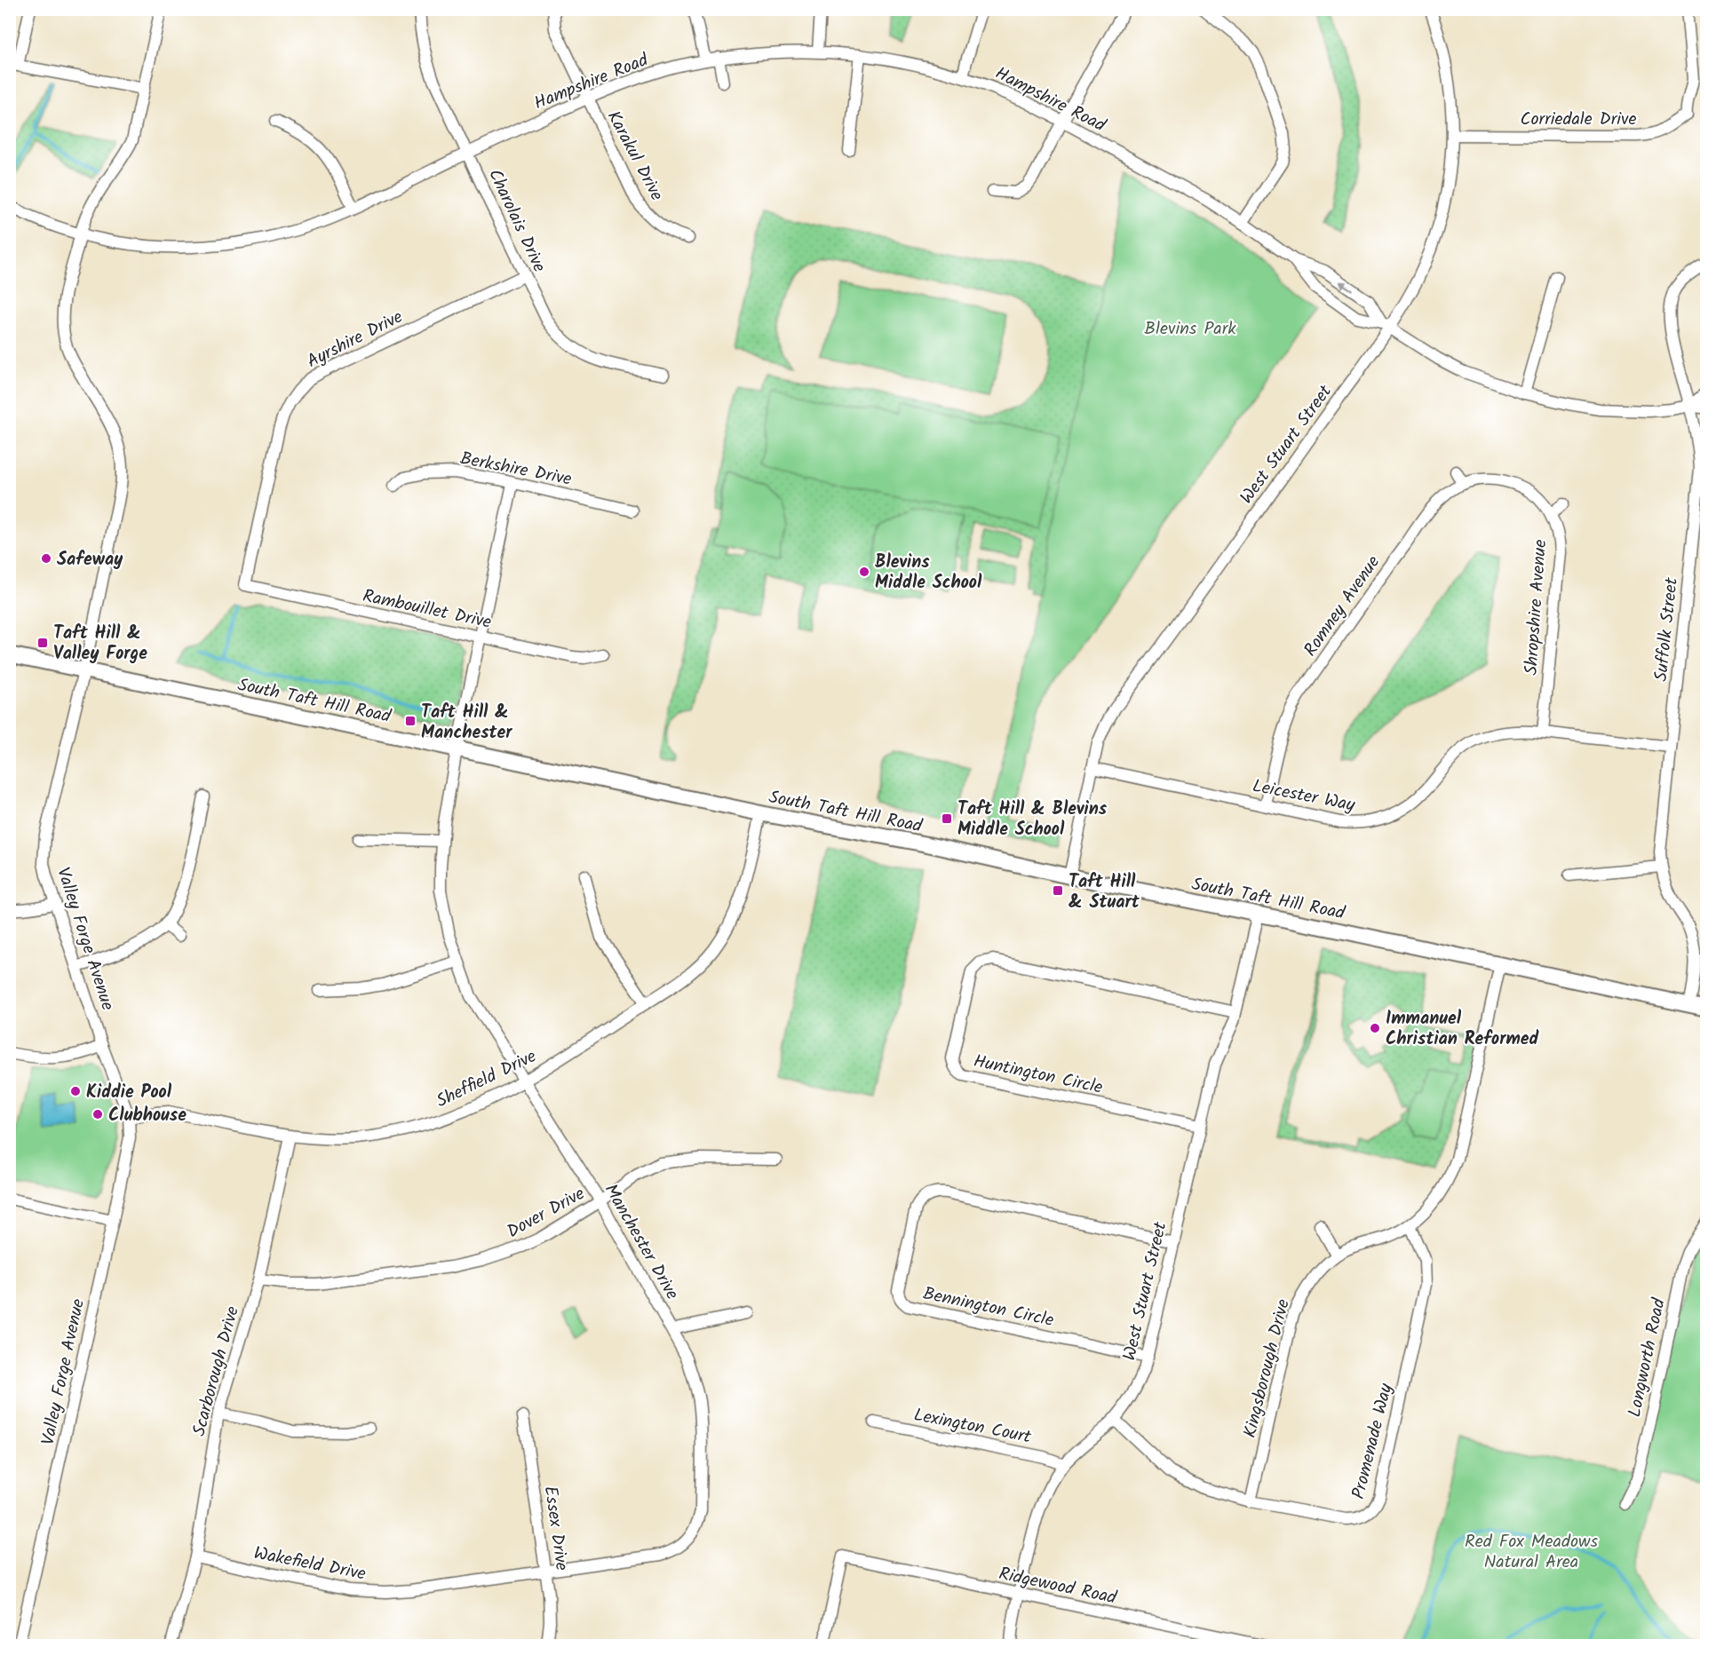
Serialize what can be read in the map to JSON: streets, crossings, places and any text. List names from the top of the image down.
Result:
{
  "streets": {
    "main road": ["South Taft Hill Road"],
    "street": [
      "Hampshire Road",
      "Corriedale Drive",
      "Karakul Drive",
      "Charolais Drive",
      "Ayrshire Drive",
      "West Stuart Street",
      "Berkshire Drive",
      "Romney Avenue",
      "Shropshire Avenue",
      "Rambouillet Drive",
      "Suffolk Street",
      "Leicester Way",
      "Valley Forge Avenue",
      "Huntington Circle",
      "Sheffield Drive",
      "Dover Drive",
      "Manchester Drive",
      "Bennington Circle",
      "Longworth Road",
      "Kingsborough Drive",
      "Scarborough Drive",
      "Lexington Court",
      "Promenade Way",
      "Essex Drive",
      "Wakefield Drive",
      "Ridgewood Road"
    ]
  },
  "crossings": [
    ["Hampshire Road", "Karakul Drive"],
    ["Hampshire Road", "Charolais Drive"],
    ["Hampshire Road", "West Stuart Street"],
    ["Hampshire Road", "Suffolk Street"],
    ["Hampshire Road", "Valley Forge Avenue"],
    ["Corriedale Drive", "West Stuart Street"],
    ["Charolais Drive", "Ayrshire Drive"],
    ["Ayrshire Drive", "Rambouillet Drive"],
    ["West Stuart Street", "South Taft Hill Road"],
    ["West Stuart Street", "Leicester Way"],
    ["West Stuart Street", "Huntington Circle"],
    ["West Stuart Street", "Bennington Circle"],
    ["West Stuart Street", "Lexington Court"],
    ["West Stuart Street", "Promenade Way"],
    ["West Stuart Street", "Ridgewood Road"],
    ["Berkshire Drive", "Manchester Drive"],
    ["Romney Avenue", "Shropshire Avenue"],
    ["Romney Avenue", "Leicester Way"],
    ["Shropshire Avenue", "Leicester Way"],
    ["Rambouillet Drive", "Manchester Drive"],
    ["Suffolk Street", "South Taft Hill Road"],
    ["Suffolk Street", "Leicester Way"],
    ["South Taft Hill Road", "Valley Forge Avenue"],
    ["South Taft Hill Road", "Sheffield Drive"],
    ["South Taft Hill Road", "Manchester Drive"],
    ["South Taft Hill Road", "Kingsborough Drive"],
    ["Valley Forge Avenue", "Sheffield Drive"],
    ["Sheffield Drive", "Manchester Drive"],
    ["Sheffield Drive", "Scarborough Drive"],
    ["Dover Drive", "Manchester Drive"],
    ["Dover Drive", "Scarborough Drive"],
    ["Manchester Drive", "Essex Drive"],
    ["Manchester Drive", "Wakefield Drive"],
    ["Kingsborough Drive", "Promenade Way"],
    ["Scarborough Drive", "Wakefield Drive"],
    ["Essex Drive", "Wakefield Drive"]
  ],
  "parks": ["Blevins Park", "Red Fox Meadows Natural Area"],
  "places": {
    "other": [
      "Safeway",
      "Blevins Middle School",
      "Immanuel Christian Reformed",
      "Kiddie Pool",
      "Clubhouse"
    ],
    "transit": [
      "Taft Hill & Valley Forge",
      "Taft Hill & Manchester",
      "Taft Hill & Blevins Middle School",
      "Taft Hill & Stuart"
    ]
  }
}
